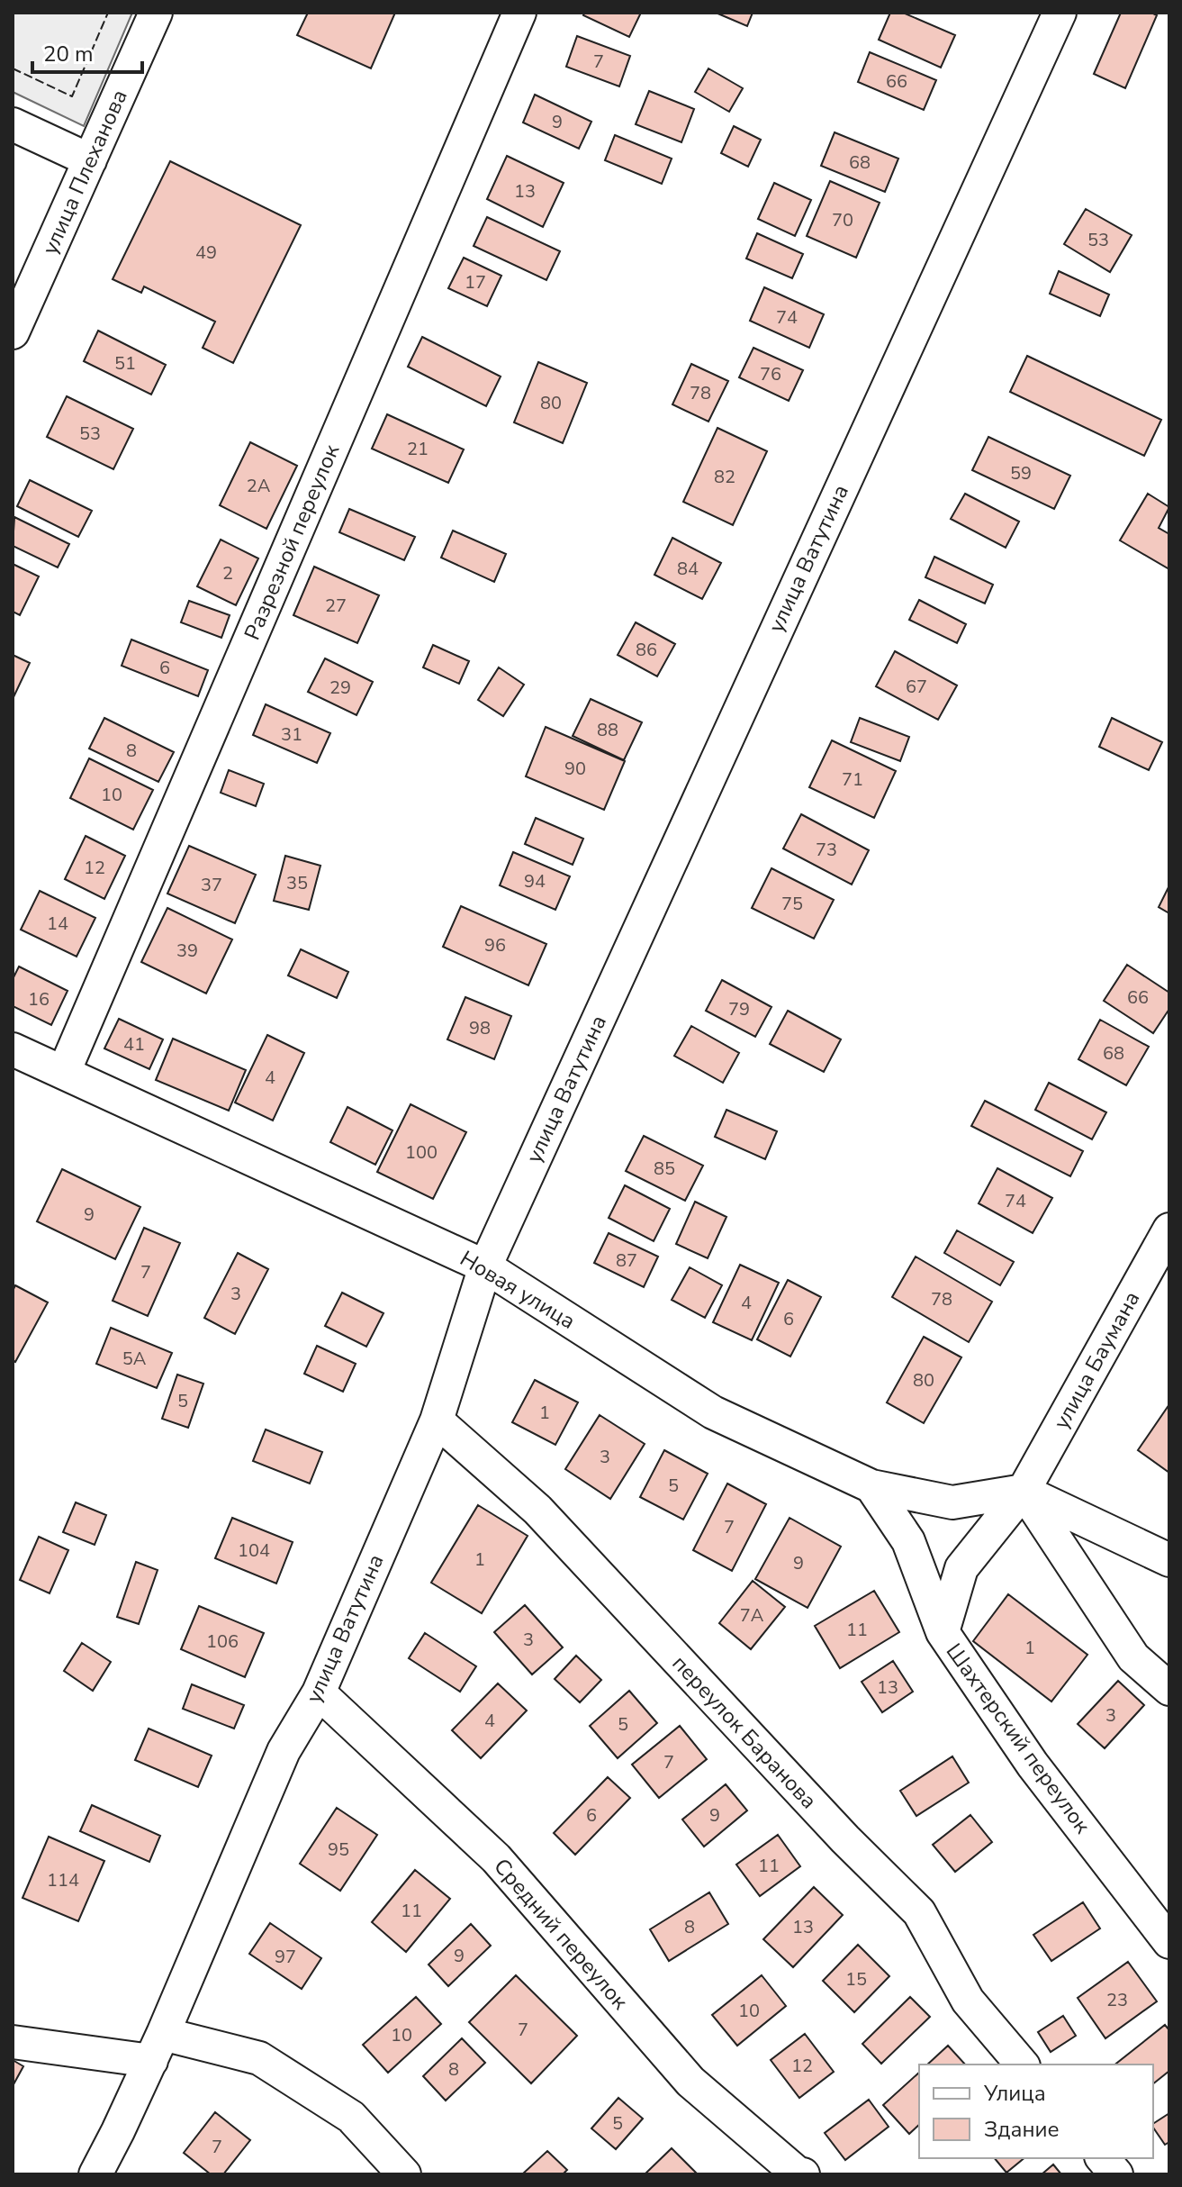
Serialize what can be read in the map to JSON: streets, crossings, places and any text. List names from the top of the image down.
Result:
{
  "streets": {
    "street": [
      "улица Плеханова",
      "Разрезной переулок",
      "улица Ватутина",
      "Новая улица",
      "улица Баумана",
      "переулок Баранова",
      "Шахтерский переулок",
      "Средний переулок"
    ]
  },
  "crossings": [
    ["Разрезной переулок", "Новая улица"],
    ["улица Ватутина", "Новая улица"],
    ["улица Ватутина", "переулок Баранова"],
    ["улица Ватутина", "Средний переулок"],
    ["Новая улица", "улица Баумана"],
    ["Новая улица", "Шахтерский переулок"],
    ["улица Баумана", "Шахтерский переулок"]
  ],
  "house_numbers": [
    "7",
    "66",
    "9",
    "68",
    "13",
    "70",
    "53",
    "49",
    "17",
    "74",
    "51",
    "76",
    "78",
    "80",
    "53",
    "21",
    "59",
    "82",
    "2А",
    "84",
    "2",
    "27",
    "86",
    "6",
    "67",
    "29",
    "88",
    "31",
    "8",
    "90",
    "71",
    "10",
    "73",
    "12",
    "94",
    "35",
    "37",
    "75",
    "14",
    "96",
    "39",
    "66",
    "16",
    "79",
    "98",
    "41",
    "68",
    "4",
    "100",
    "85",
    "74",
    "9",
    "87",
    "7",
    "3",
    "78",
    "4",
    "6",
    "5А",
    "80",
    "5",
    "1",
    "3",
    "5",
    "7",
    "104",
    "1",
    "9",
    "7А",
    "11",
    "3",
    "106",
    "1",
    "13",
    "3",
    "4",
    "5",
    "7",
    "6",
    "9",
    "95",
    "11",
    "114",
    "11",
    "8",
    "13",
    "9",
    "97",
    "15",
    "23",
    "10",
    "7",
    "10",
    "12",
    "8",
    "5",
    "7"
  ],
  "legend": ["Улица", "Здание"],
  "scale_bar": "20 m"
}
